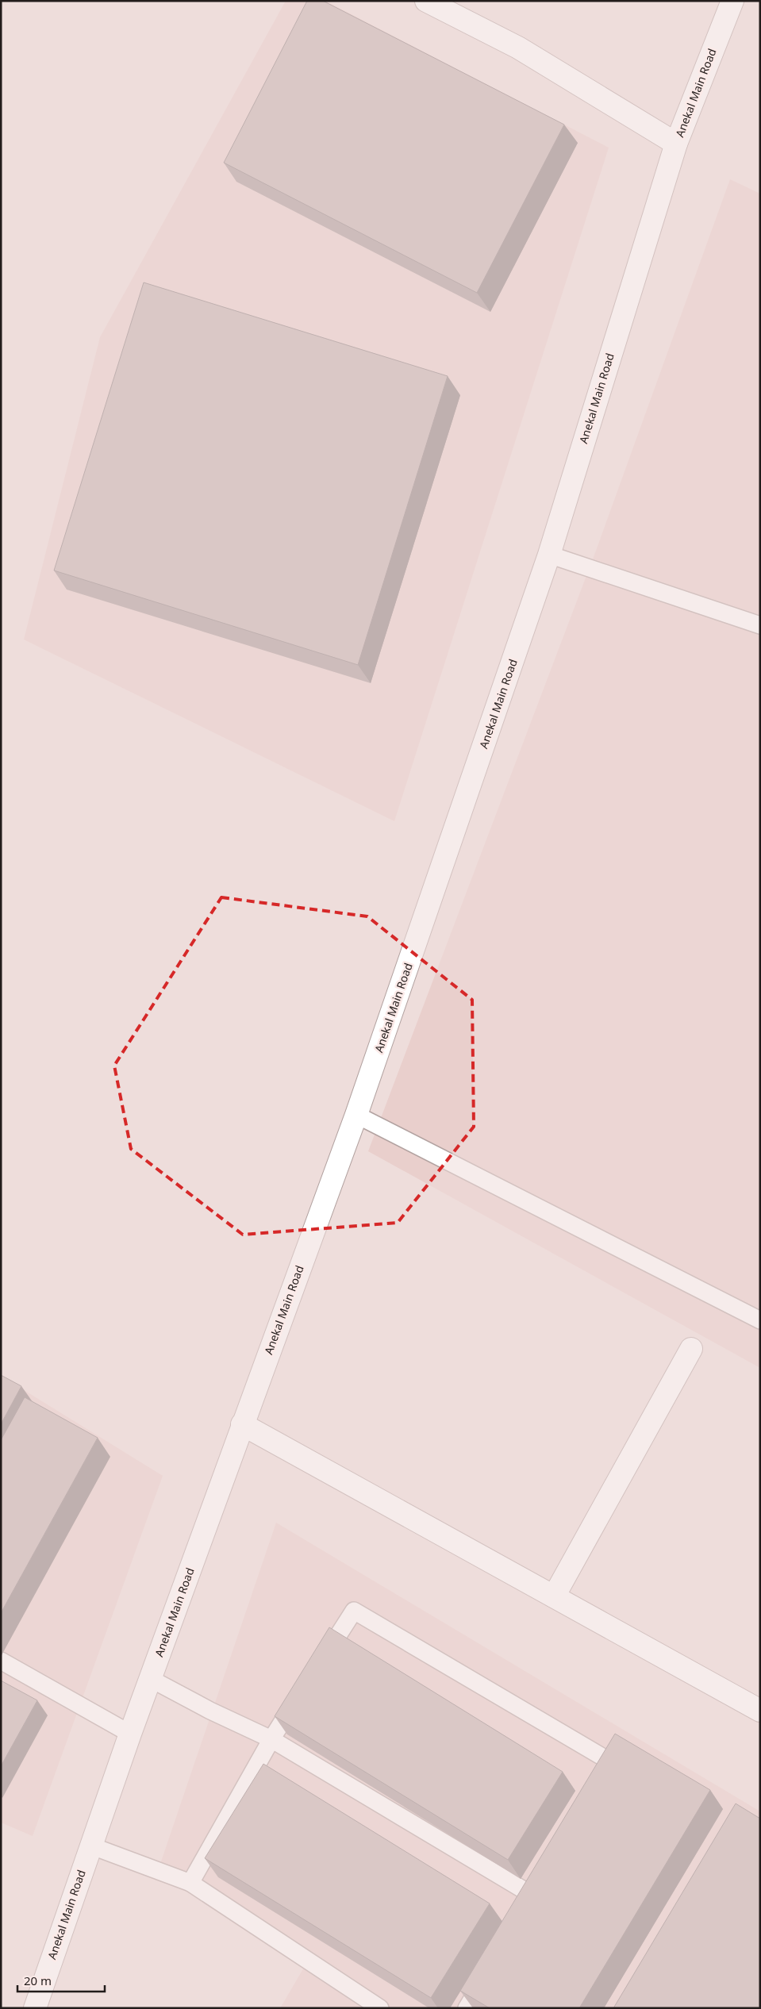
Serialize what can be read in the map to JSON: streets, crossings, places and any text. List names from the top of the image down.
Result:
{
  "streets": {
    "main road": ["Anekal Main Road"]
  },
  "scale_bar": "20 m"
}
